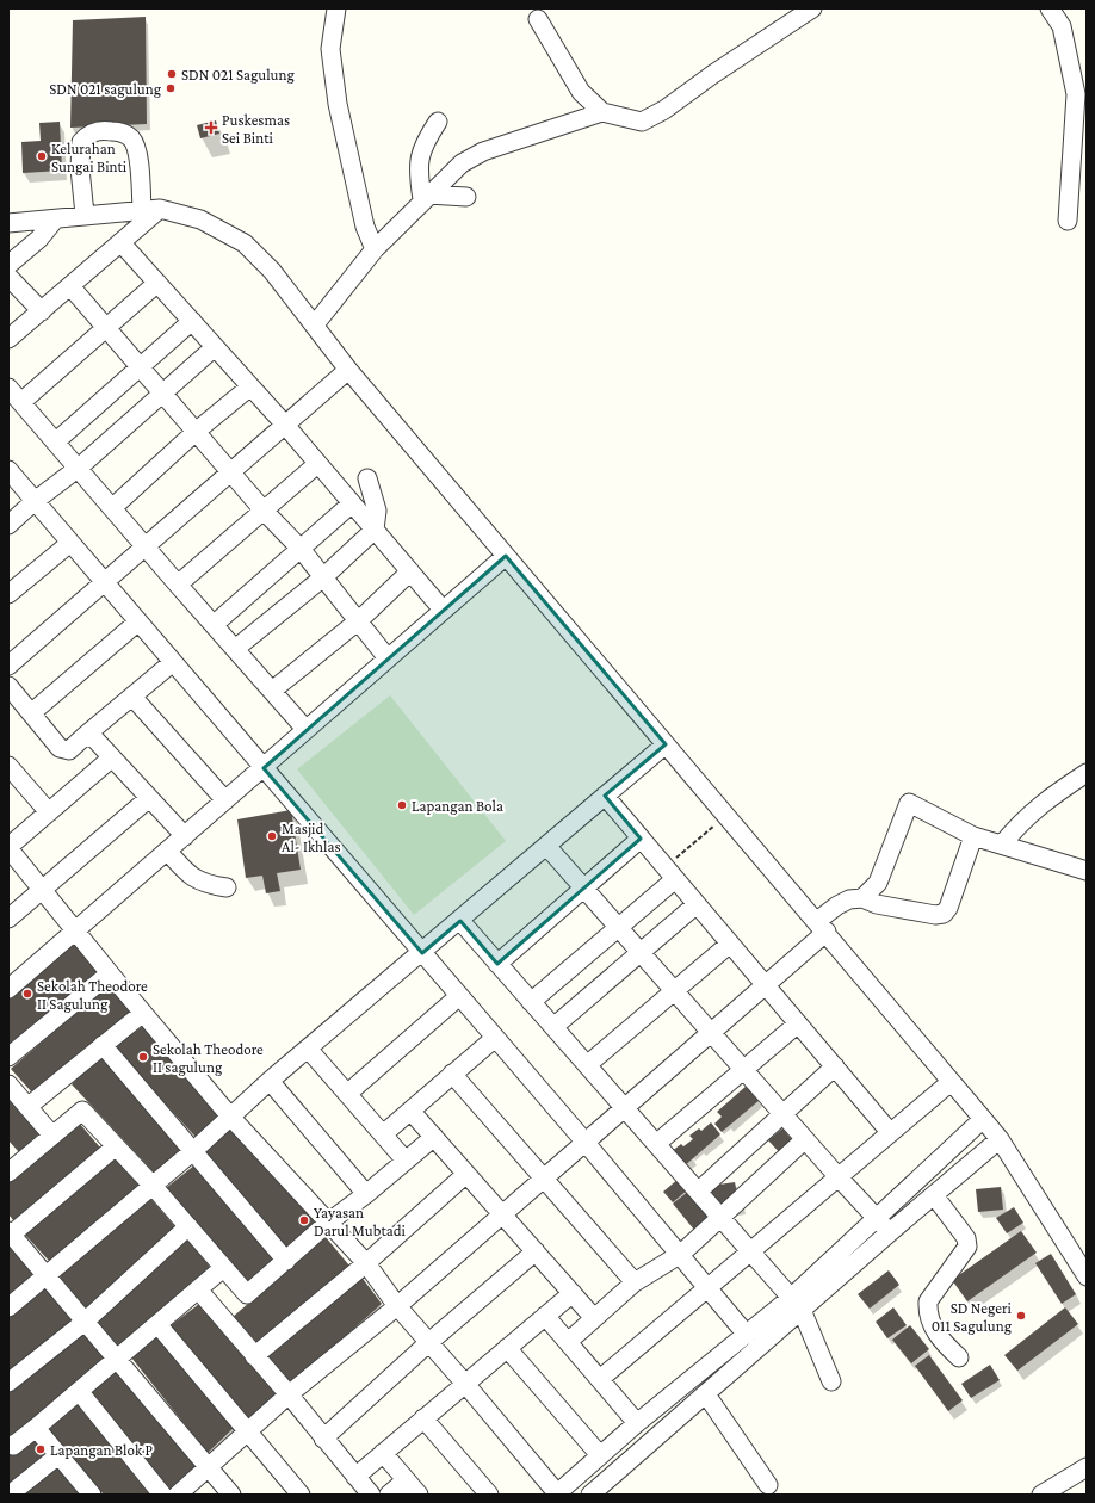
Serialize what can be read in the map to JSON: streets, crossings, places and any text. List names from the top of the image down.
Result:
{
  "places": {
    "other": [
      "SDN 021 Sagulung",
      "SDN 021 sagulung",
      "Kelurahan Sungai Binti",
      "Lapangan Bola",
      "Masjid Al- Ikhlas",
      "Sekolah Theodore II Sagulung",
      "Sekolah Theodore II sagulung",
      "Yayasan Darul Mubtadi",
      "SD Negeri 011 Sagulung",
      "Lapangan Blok P"
    ],
    "health": ["Puskesmas Sei Binti"]
  }
}
